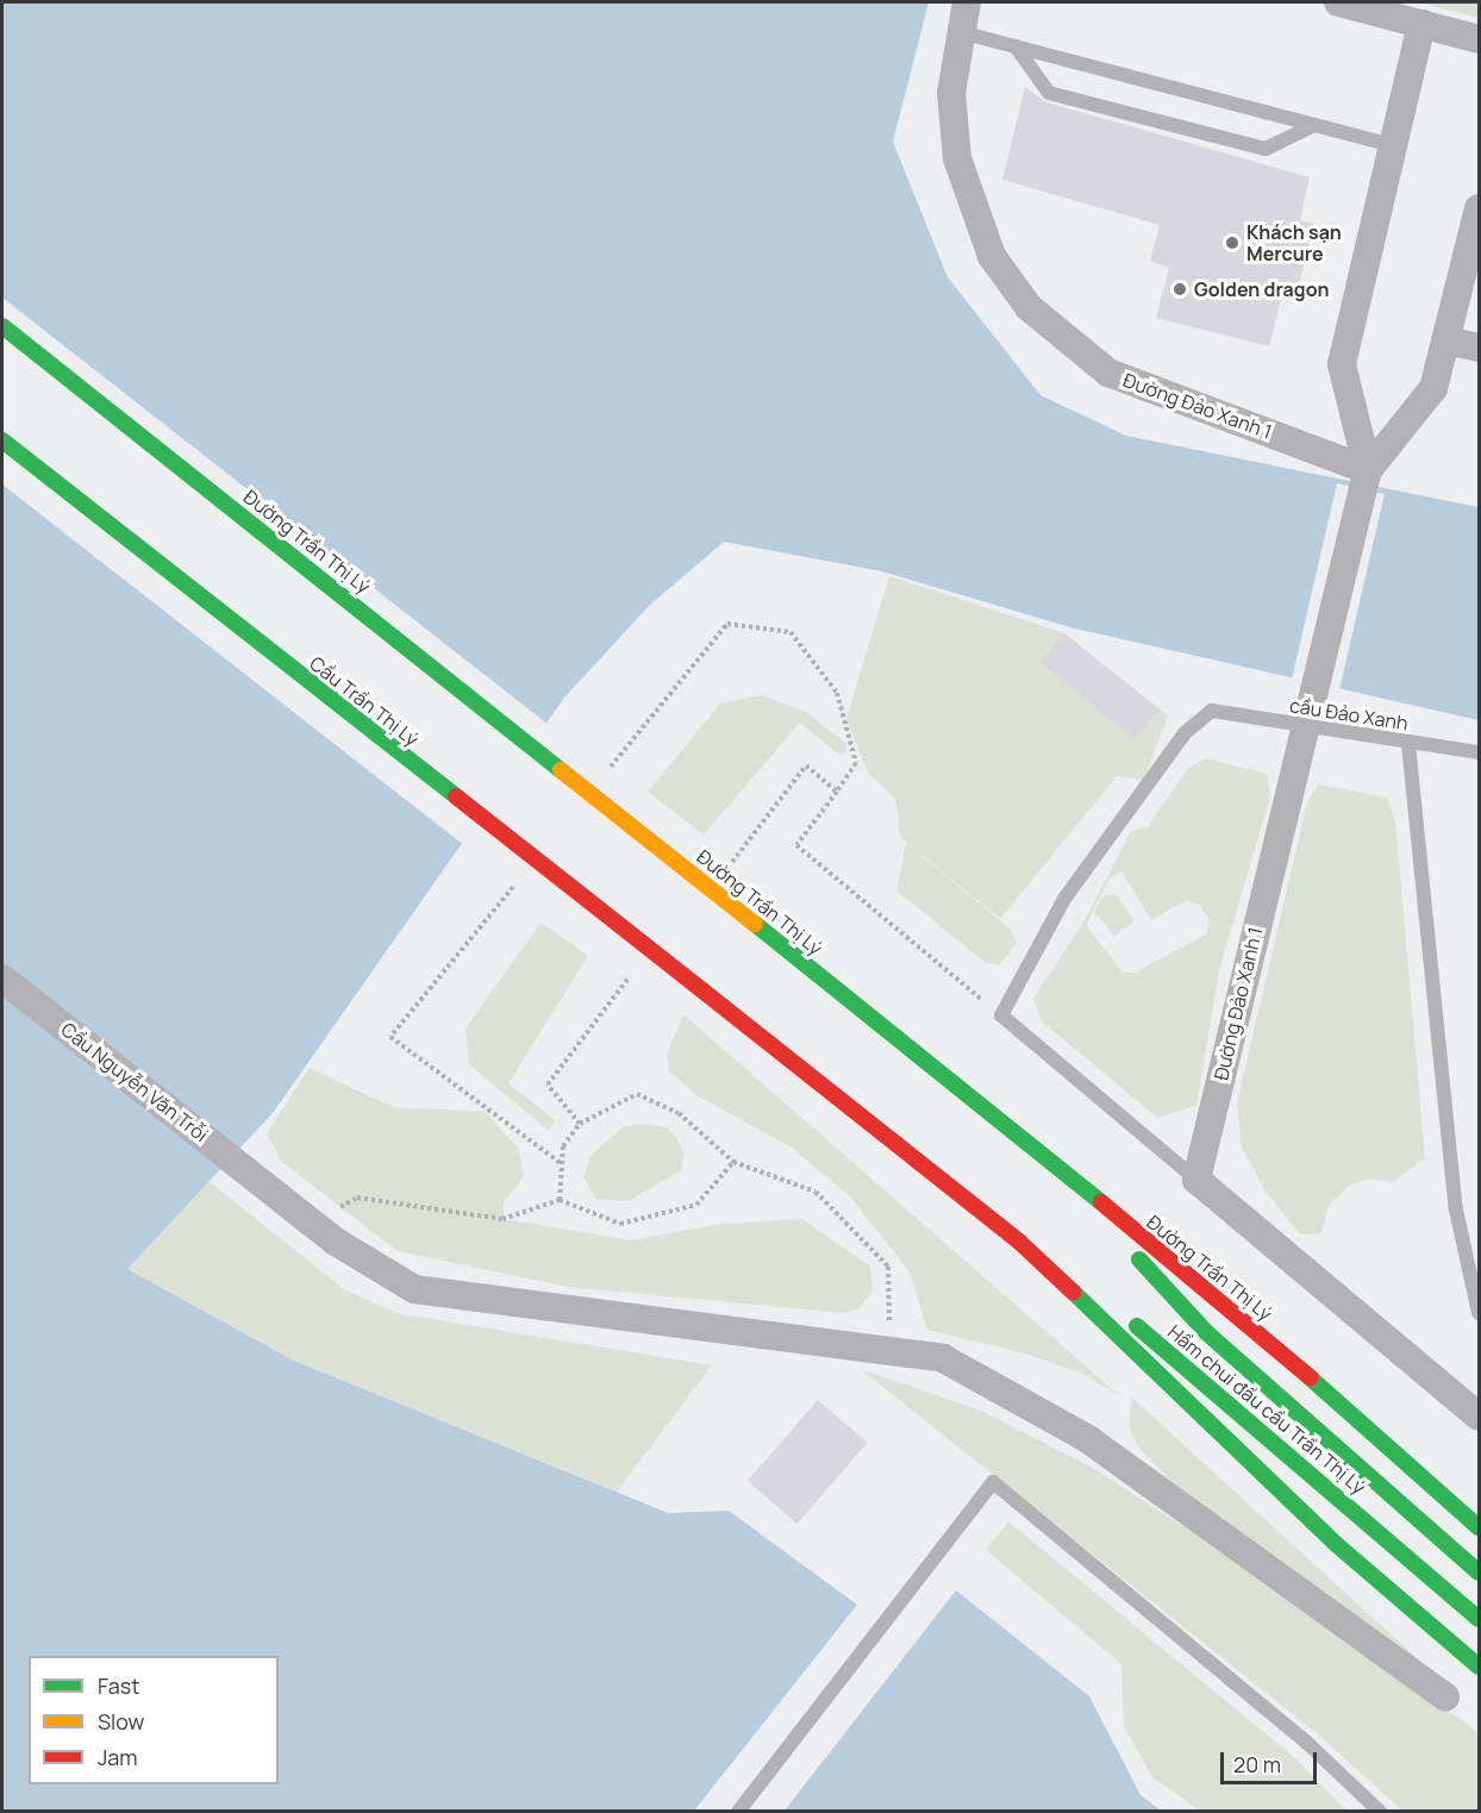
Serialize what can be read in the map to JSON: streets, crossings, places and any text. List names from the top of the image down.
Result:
{
  "streets": {
    "main road": ["Đường Trần Thị Lý", "Cầu Trần Thị Lý", "Hầm chui đầu cầu Trần Thị Lý"],
    "street": ["Đường Đảo Xanh 1", "Cầu Nguyễn Văn Trỗi"],
    "lane": ["cầu Đảo Xanh"]
  },
  "crossings": [
    ["Đường Đảo Xanh 1", "cầu Đảo Xanh"],
    ["Đường Trần Thị Lý", "Hầm chui đầu cầu Trần Thị Lý"],
    ["Cầu Trần Thị Lý", "Hầm chui đầu cầu Trần Thị Lý"]
  ],
  "places": ["Khách sạn Mercure", "Golden dragon"],
  "legend": ["Fast", "Slow", "Jam"],
  "scale_bar": "20 m"
}
